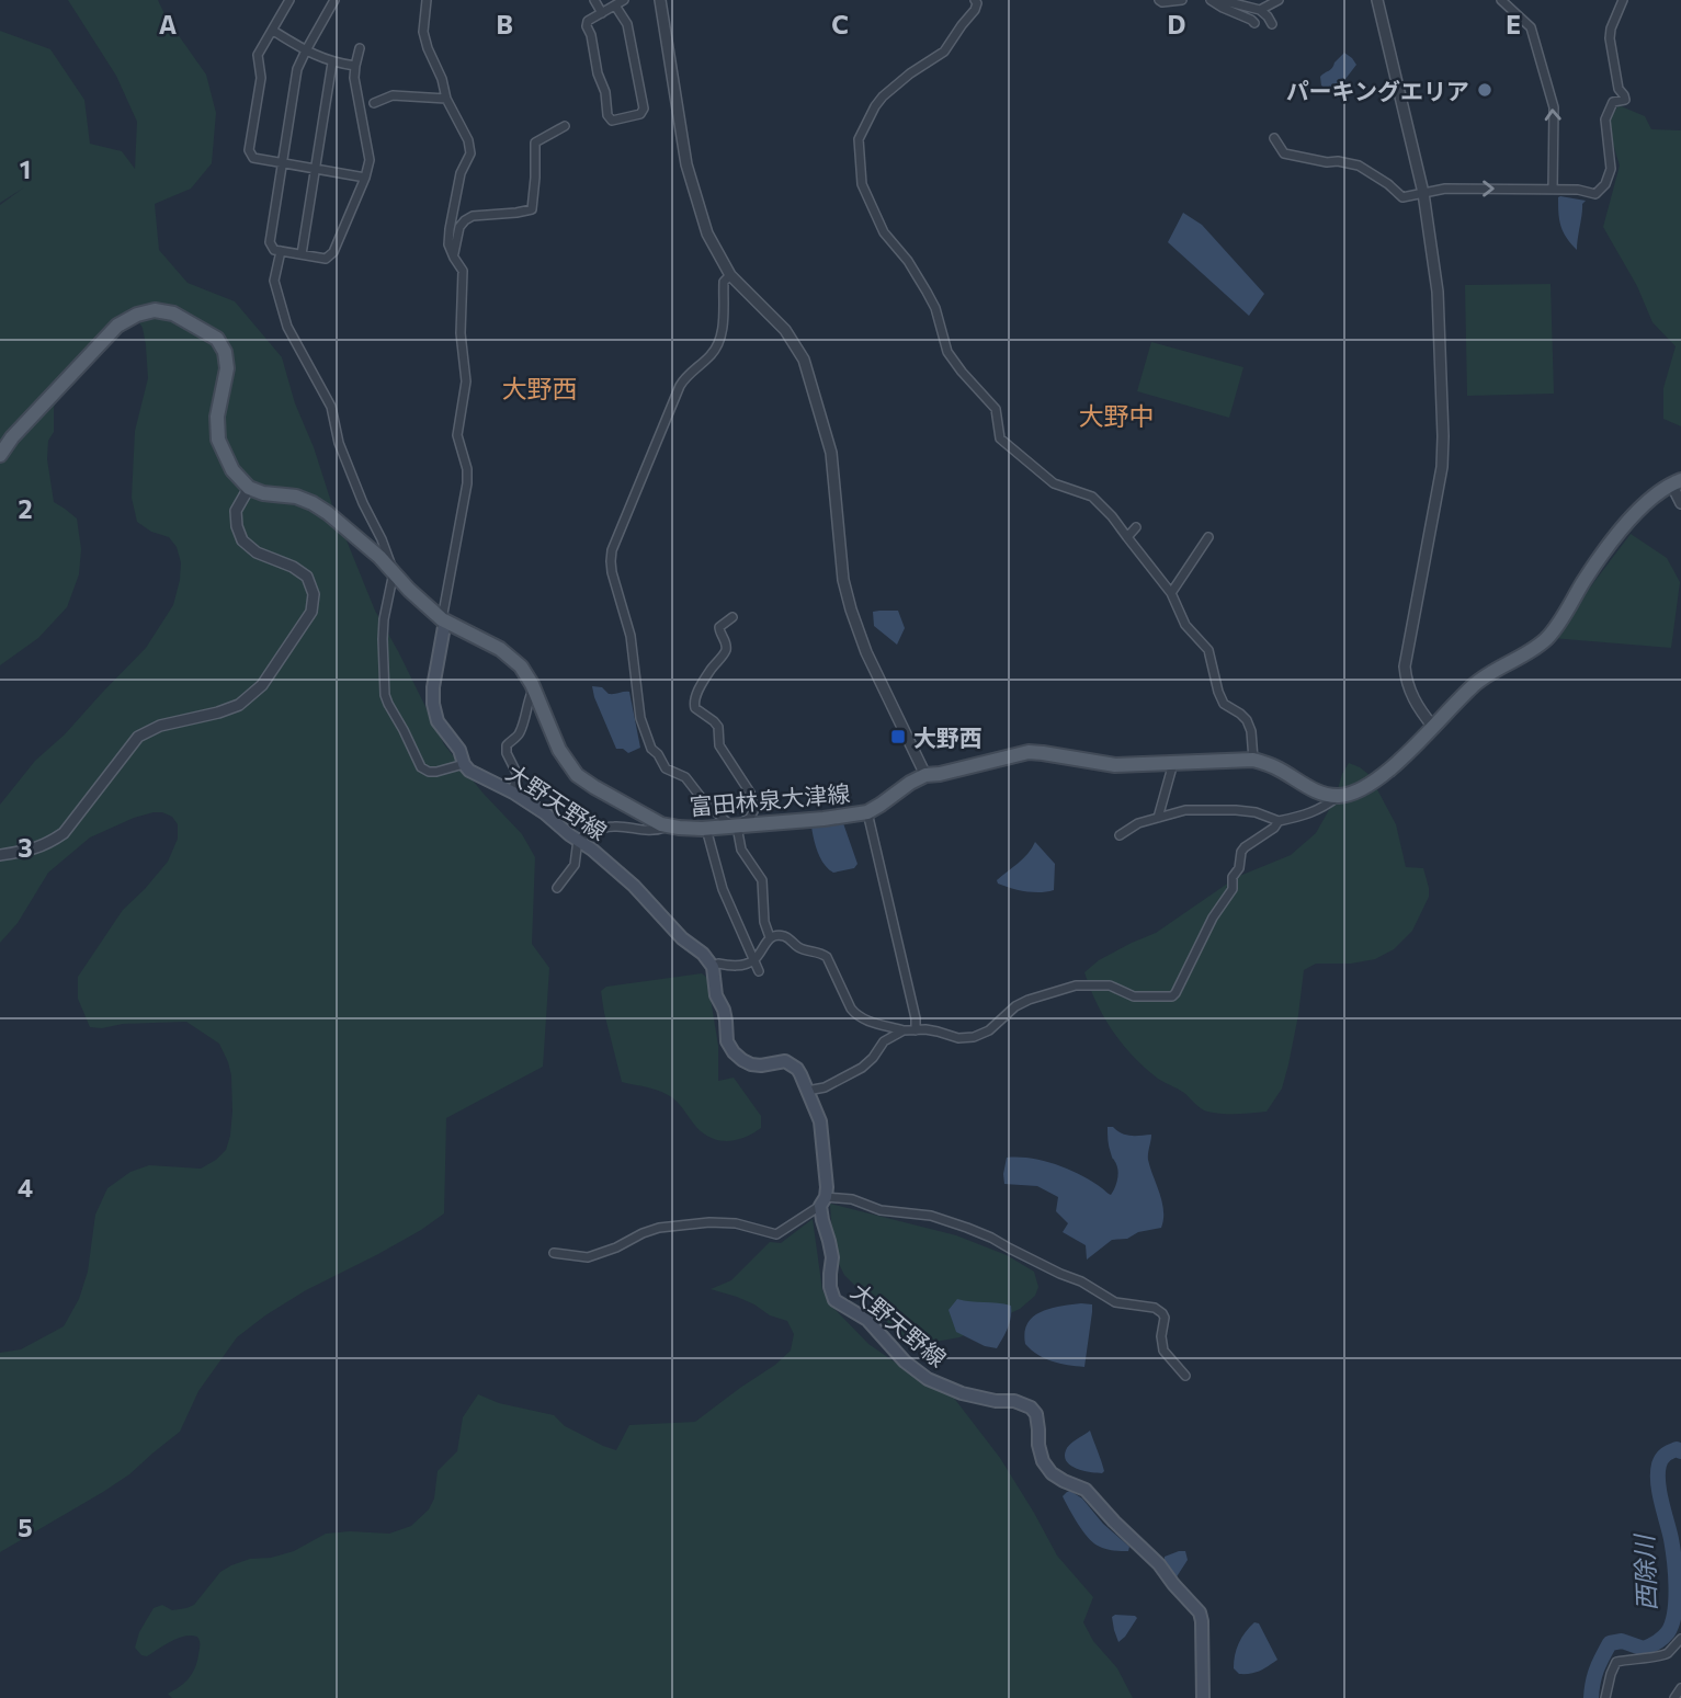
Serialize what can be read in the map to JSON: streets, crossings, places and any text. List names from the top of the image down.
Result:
{
  "streets": {
    "main road": ["富田林泉大津線", "大野天野線"]
  },
  "crossings": [
    ["富田林泉大津線", "大野天野線"]
  ],
  "districts": ["大野西", "大野中"],
  "water": ["西除川"],
  "places": {
    "other": ["パーキングエリア"],
    "transit": ["大野西"]
  },
  "grid": {
    "columns": [
      "A",
      "B",
      "C",
      "D",
      "E"
    ],
    "rows": [
      "1",
      "2",
      "3",
      "4",
      "5"
    ]
  }
}
